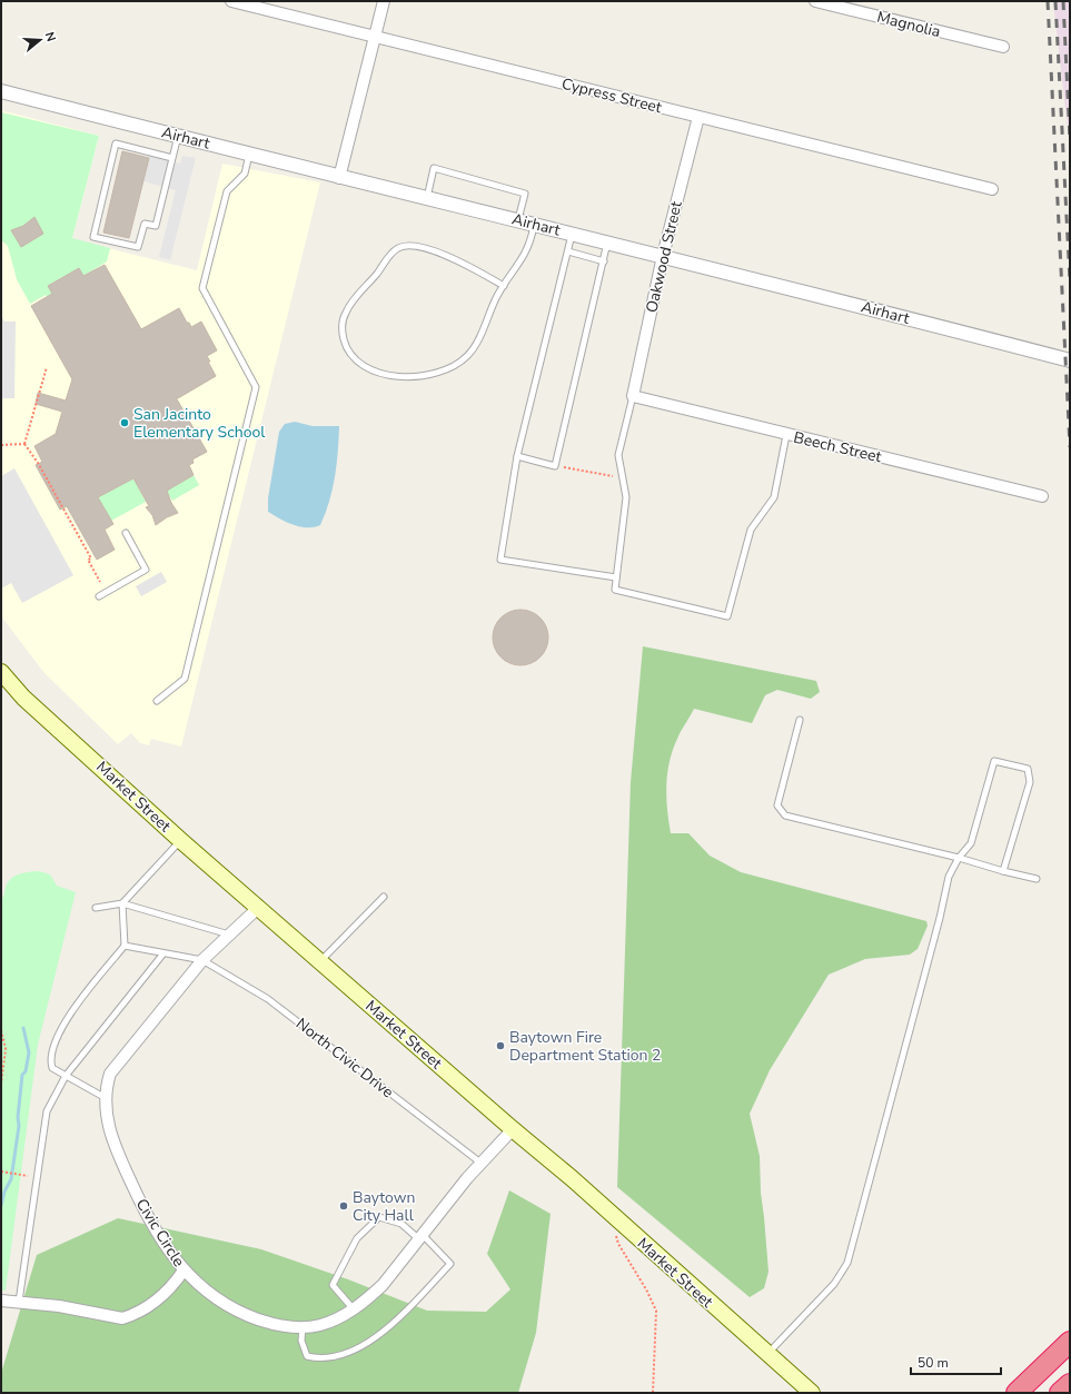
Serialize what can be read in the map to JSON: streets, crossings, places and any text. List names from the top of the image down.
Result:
{
  "streets": {
    "main road": ["Market Street"],
    "street": [
      "Magnolia",
      "Cypress Street",
      "Airhart",
      "Oakwood Street",
      "Beech Street",
      "Civic Circle"
    ],
    "lane": ["North Civic Drive"]
  },
  "crossings": [
    ["Cypress Street", "Oakwood Street"],
    ["Airhart", "Oakwood Street"],
    ["Oakwood Street", "Beech Street"],
    ["Market Street", "Civic Circle"],
    ["North Civic Drive", "Civic Circle"]
  ],
  "places": ["San Jacinto Elementary School", "Baytown Fire Department Station 2", "Baytown City Hall"],
  "scale_bar": "50 m",
  "north": "right"
}
